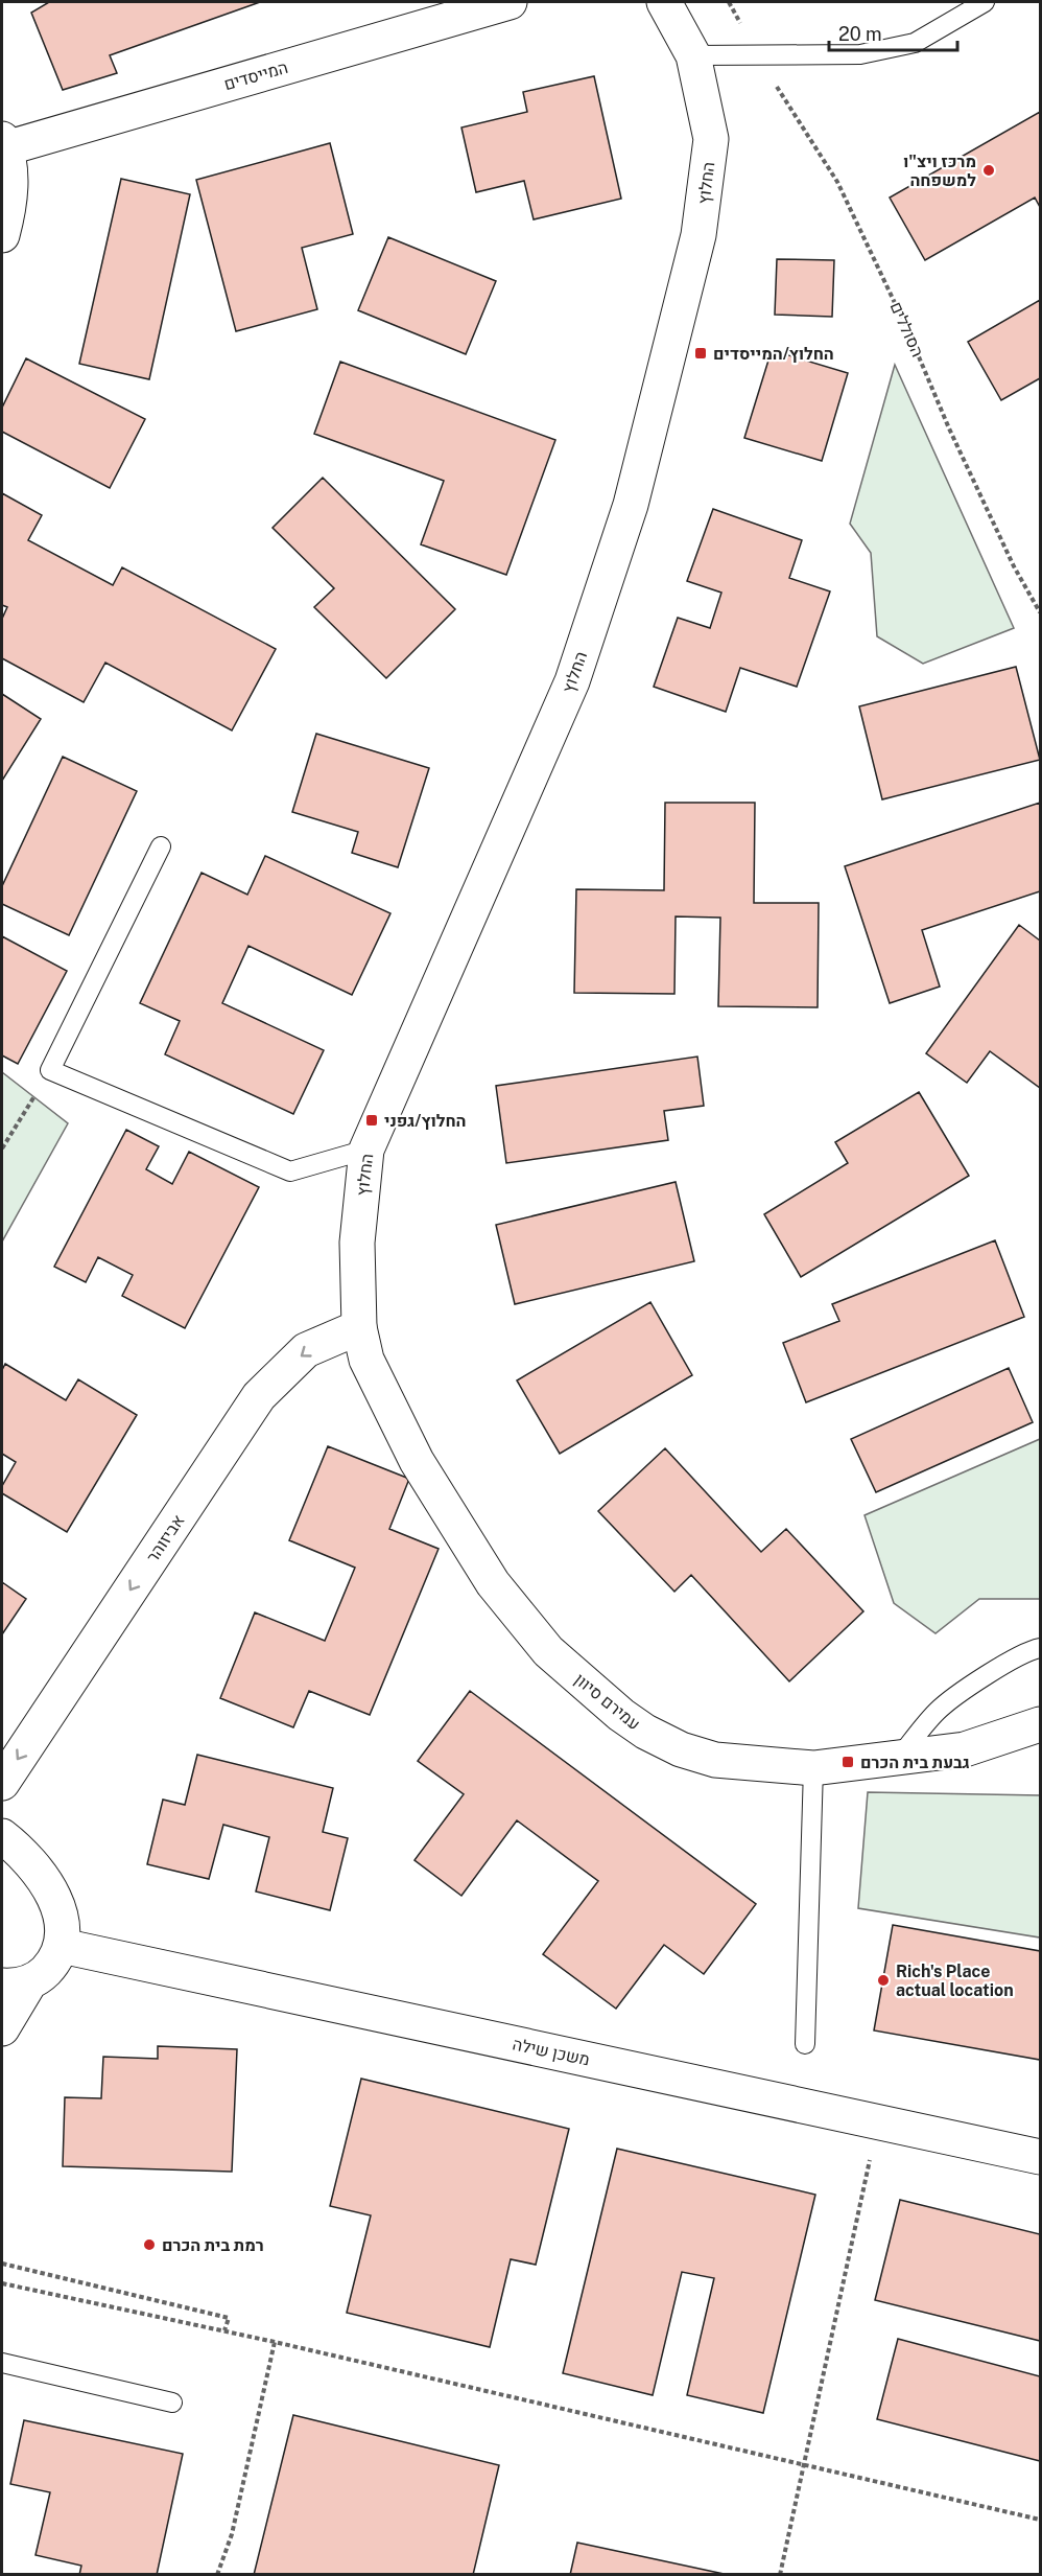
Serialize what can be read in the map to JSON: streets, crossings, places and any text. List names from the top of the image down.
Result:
{
  "streets": {
    "street": [
      "המייסדים",
      "החלוץ",
      "אביזוהר",
      "עמירם סיוון",
      "משכן שילה"
    ],
    "path": ["הסוללים"]
  },
  "crossings": [
    ["החלוץ", "אביזוהר"],
    ["החלוץ", "עמירם סיוון"],
    ["אביזוהר", "עמירם סיוון"]
  ],
  "one_way": ["אביזוהר"],
  "places": {
    "other": ["מרכז ויצ\"ו למשפחה", "Rich's Place actual location", "רמת בית הכרם"],
    "transit": ["החלוץ/המייסדים", "החלוץ/גפני", "גבעת בית הכרם"]
  },
  "scale_bar": "20 m"
}
